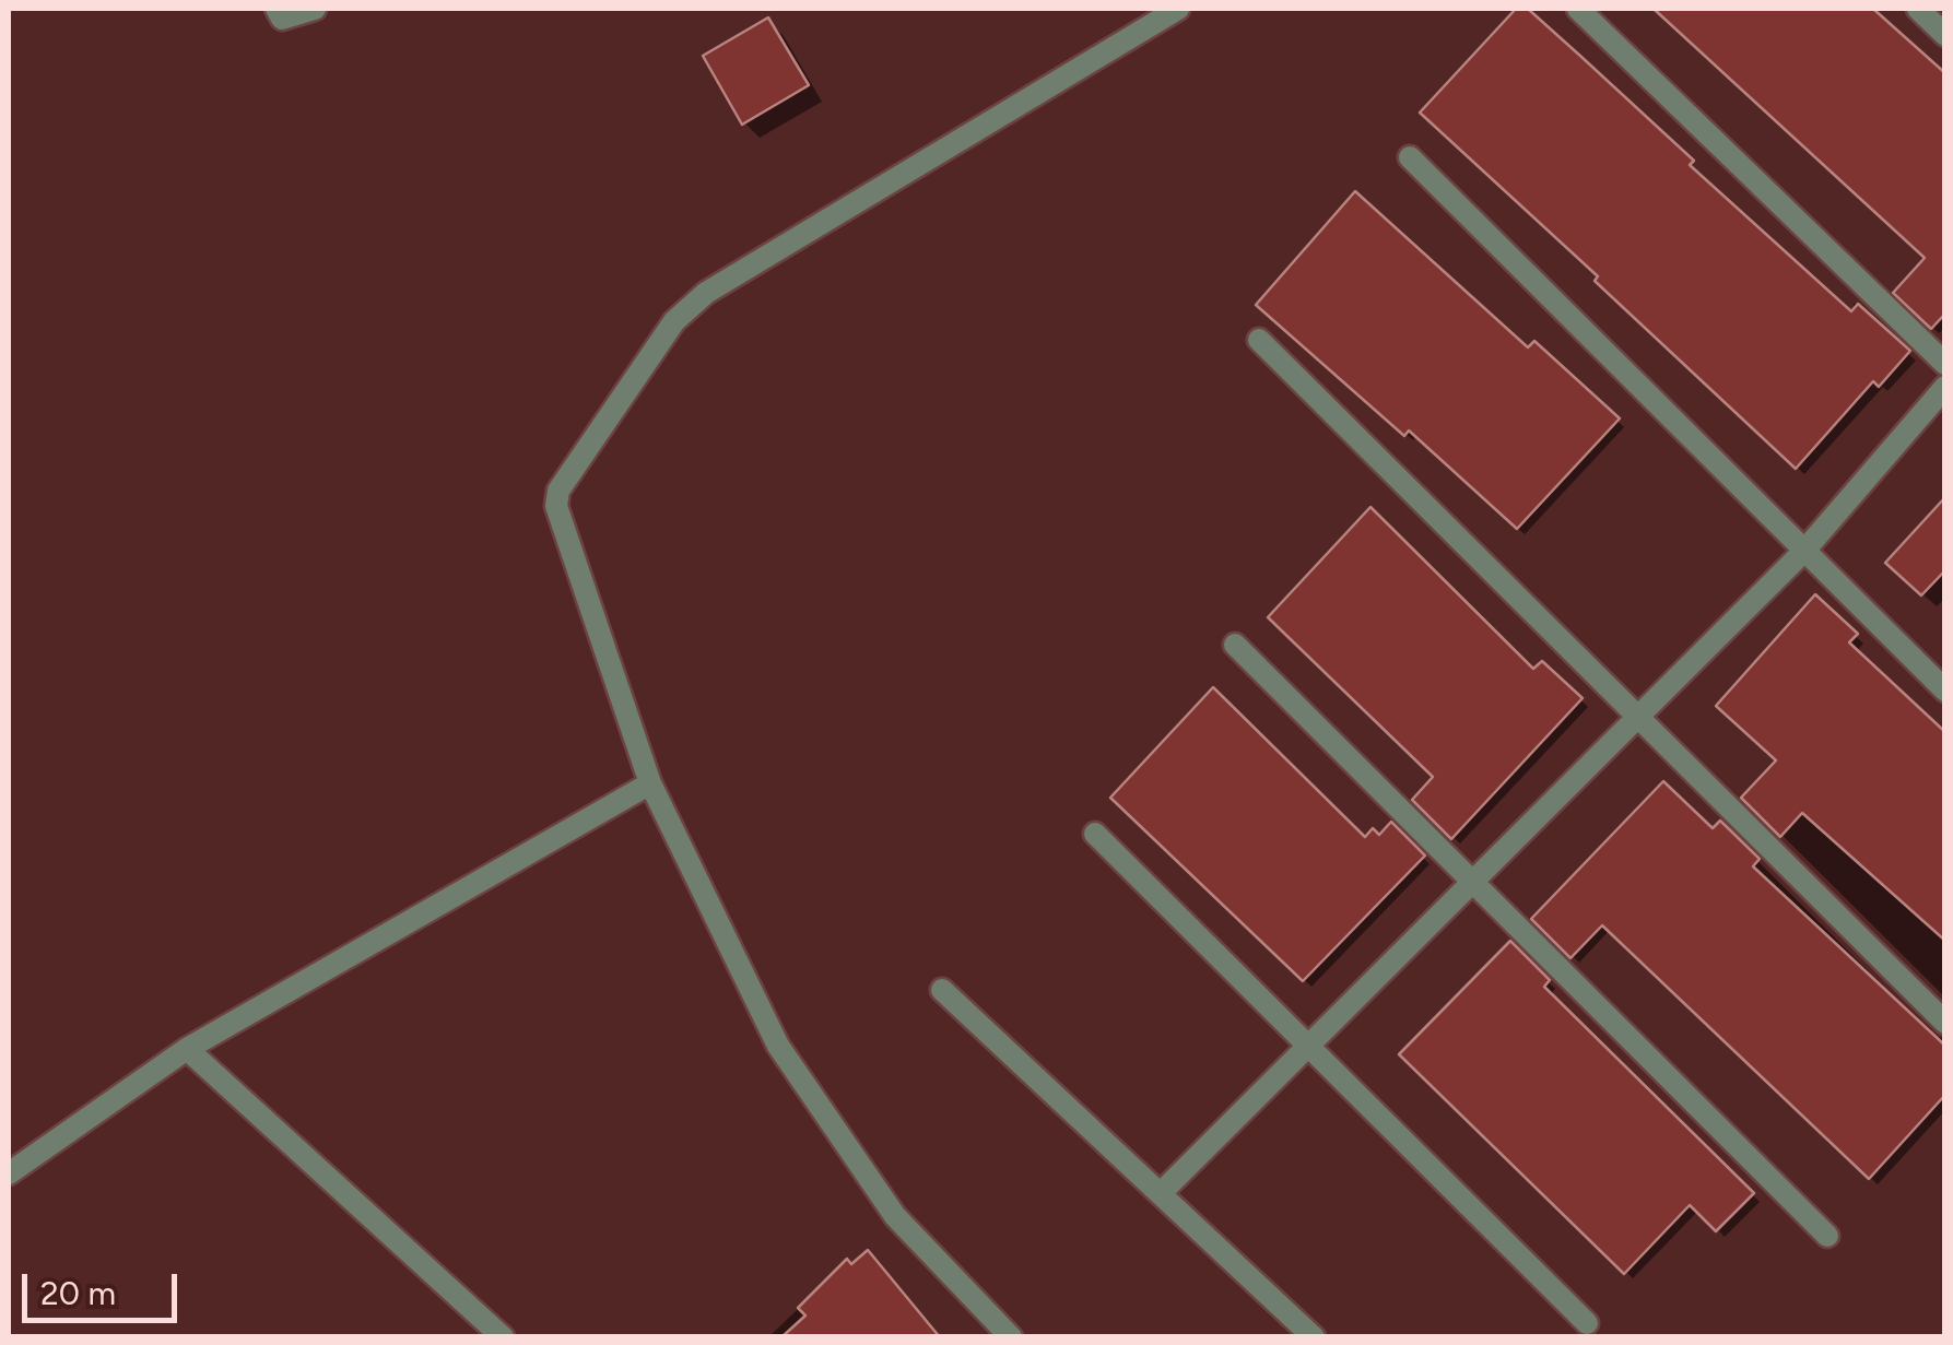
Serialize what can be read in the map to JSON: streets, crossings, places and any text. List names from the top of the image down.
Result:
{
  "scale_bar": "20 m"
}
